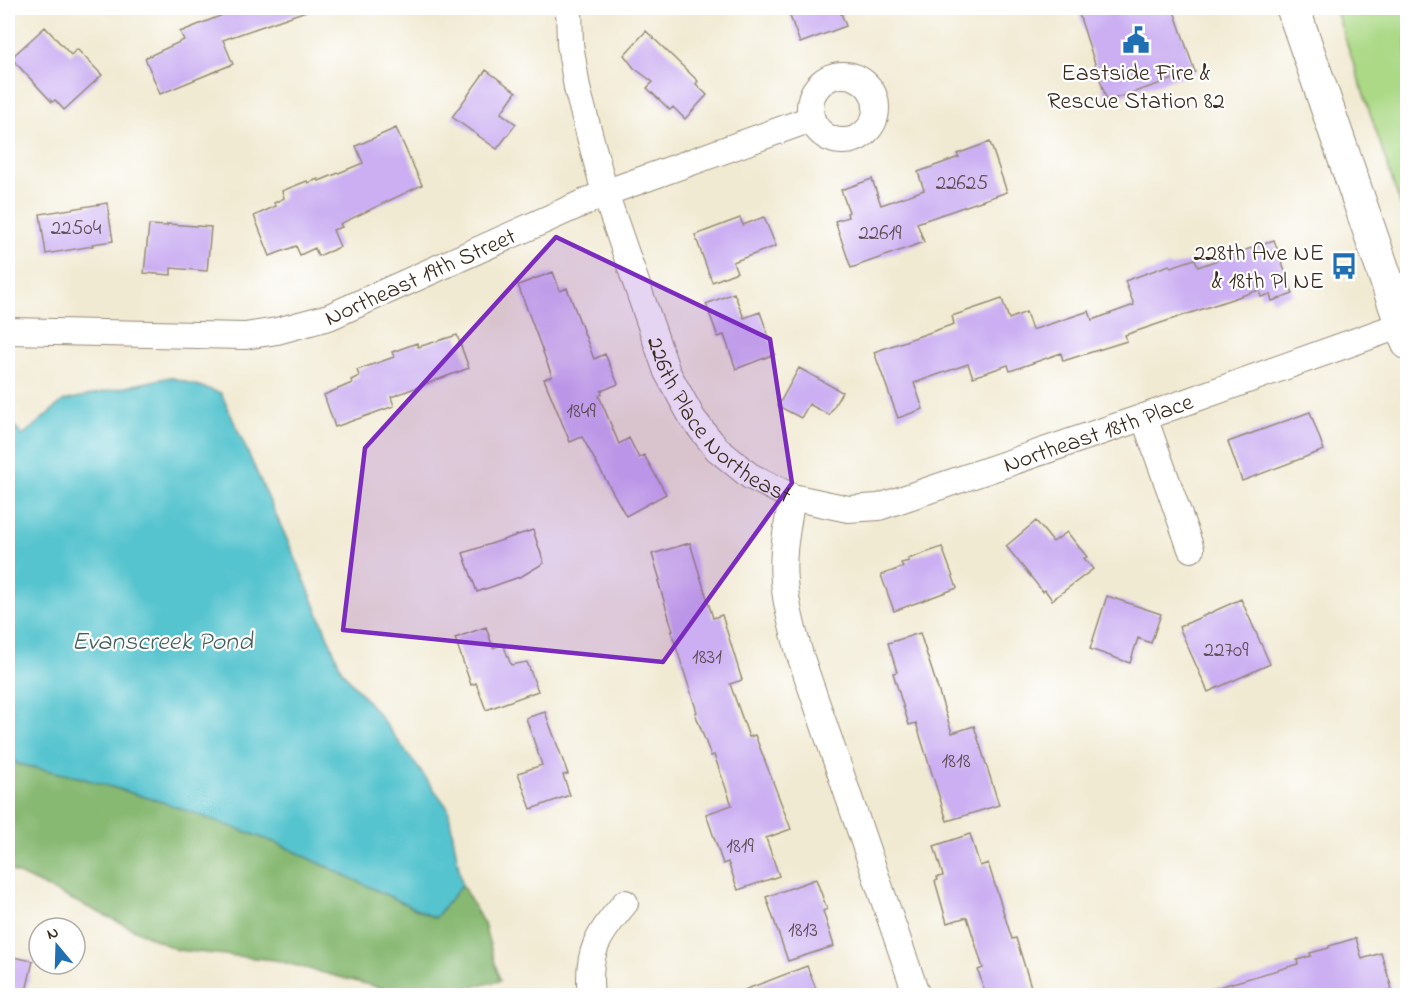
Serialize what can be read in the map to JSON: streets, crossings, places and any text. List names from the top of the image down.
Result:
{
  "streets": {
    "street": ["Northeast 19th Street", "226th Place Northeast", "Northeast 18th Place"]
  },
  "crossings": [
    ["Northeast 19th Street", "226th Place Northeast"],
    ["226th Place Northeast", "Northeast 18th Place"]
  ],
  "water": ["Evanscreek Pond"],
  "places": {
    "public building": ["Eastside Fire & Rescue Station 82"],
    "bus stop": ["228th Ave NE & 18th Pl NE"]
  },
  "house_numbers": [
    "22625",
    "22504",
    "22619",
    "1849",
    "22709",
    "1831",
    "1818",
    "1819",
    "1813"
  ],
  "north": "top"
}
